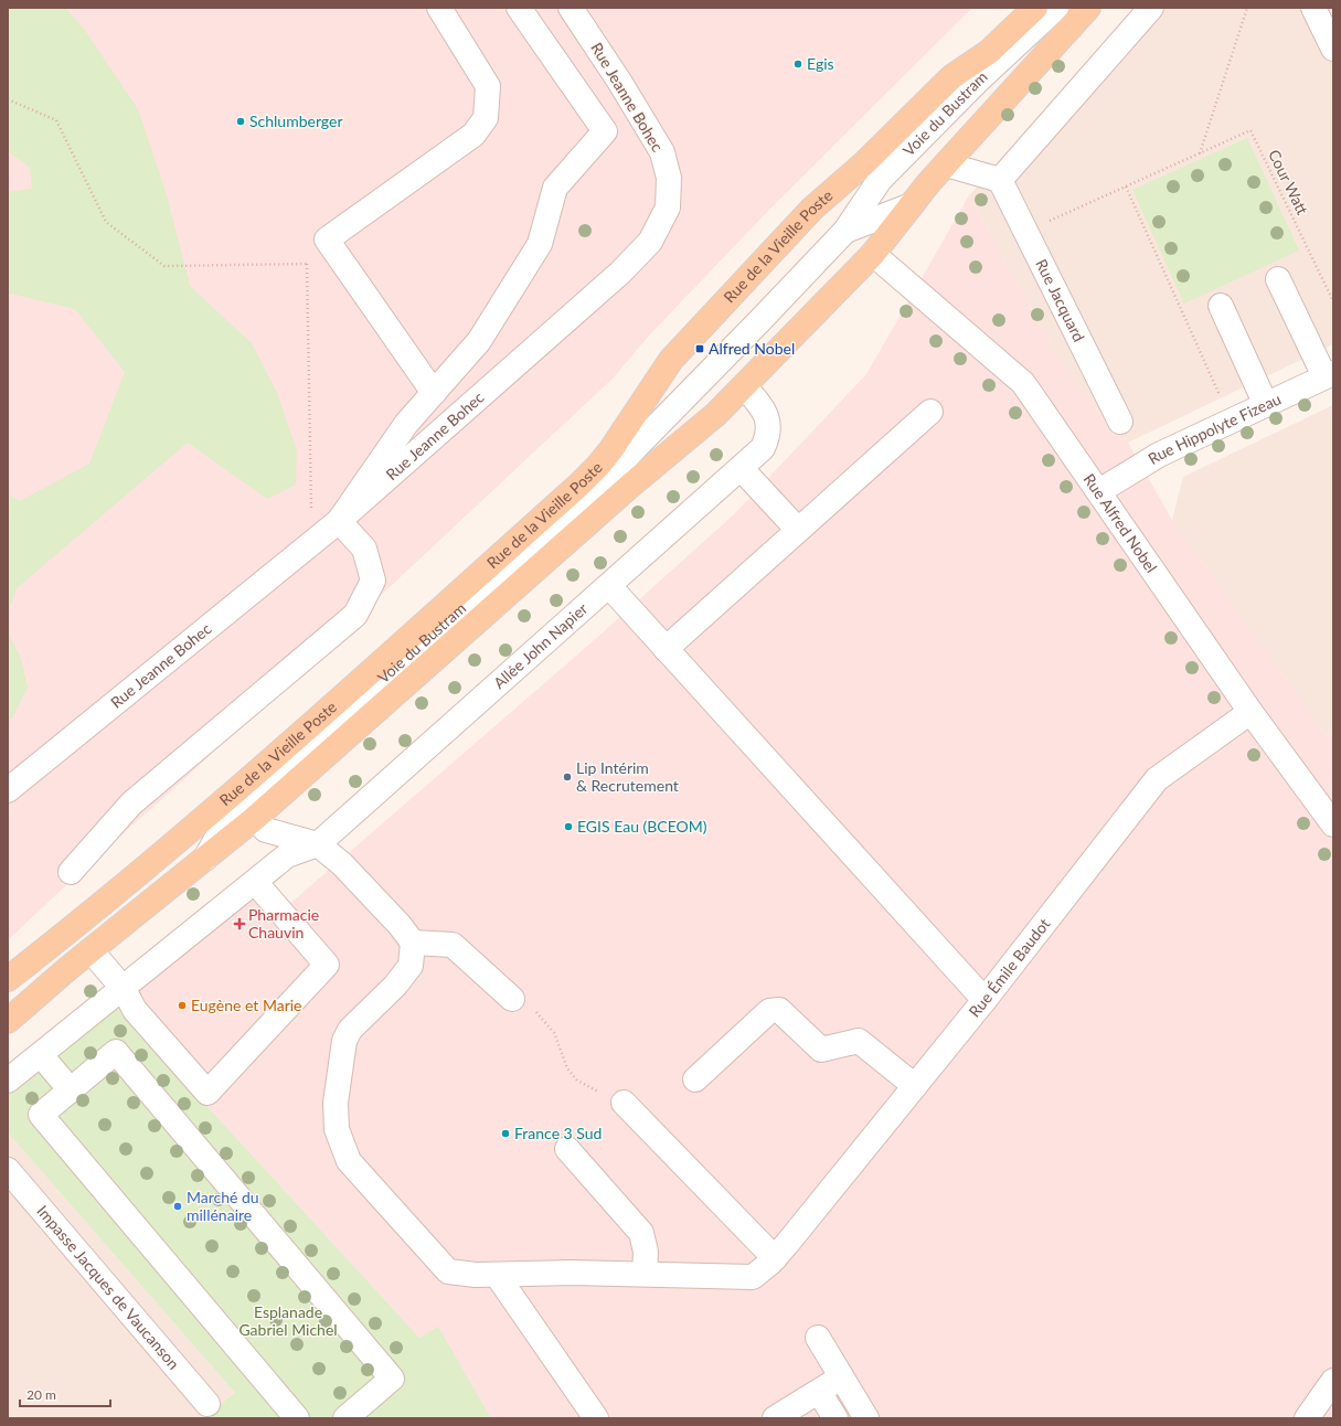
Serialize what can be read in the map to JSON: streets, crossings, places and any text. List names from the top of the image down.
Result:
{
  "streets": {
    "main road": ["Rue de la Vieille Poste"],
    "street": [
      "Rue Jeanne Bohec",
      "Voie du Bustram",
      "Rue Jacquard",
      "Rue Hippolyte Fizeau",
      "Rue Alfred Nobel",
      "Allée John Napier",
      "Rue Émile Baudot",
      "Impasse Jacques de Vaucanson"
    ],
    "path": ["Cour Watt"]
  },
  "crossings": [
    ["Voie du Bustram", "Rue de la Vieille Poste"],
    ["Rue Hippolyte Fizeau", "Rue Alfred Nobel"],
    ["Rue Alfred Nobel", "Rue Émile Baudot"]
  ],
  "parks": ["Esplanade Gabriel Michel"],
  "places": {
    "other": [
      "Egis",
      "Schlumberger",
      "Lip Intérim & Recrutement",
      "EGIS Eau (BCEOM)",
      "Eugène et Marie",
      "France 3 Sud",
      "Marché du millénaire"
    ],
    "transit": ["Alfred Nobel"],
    "health": ["Pharmacie Chauvin"]
  },
  "scale_bar": "20 m"
}
